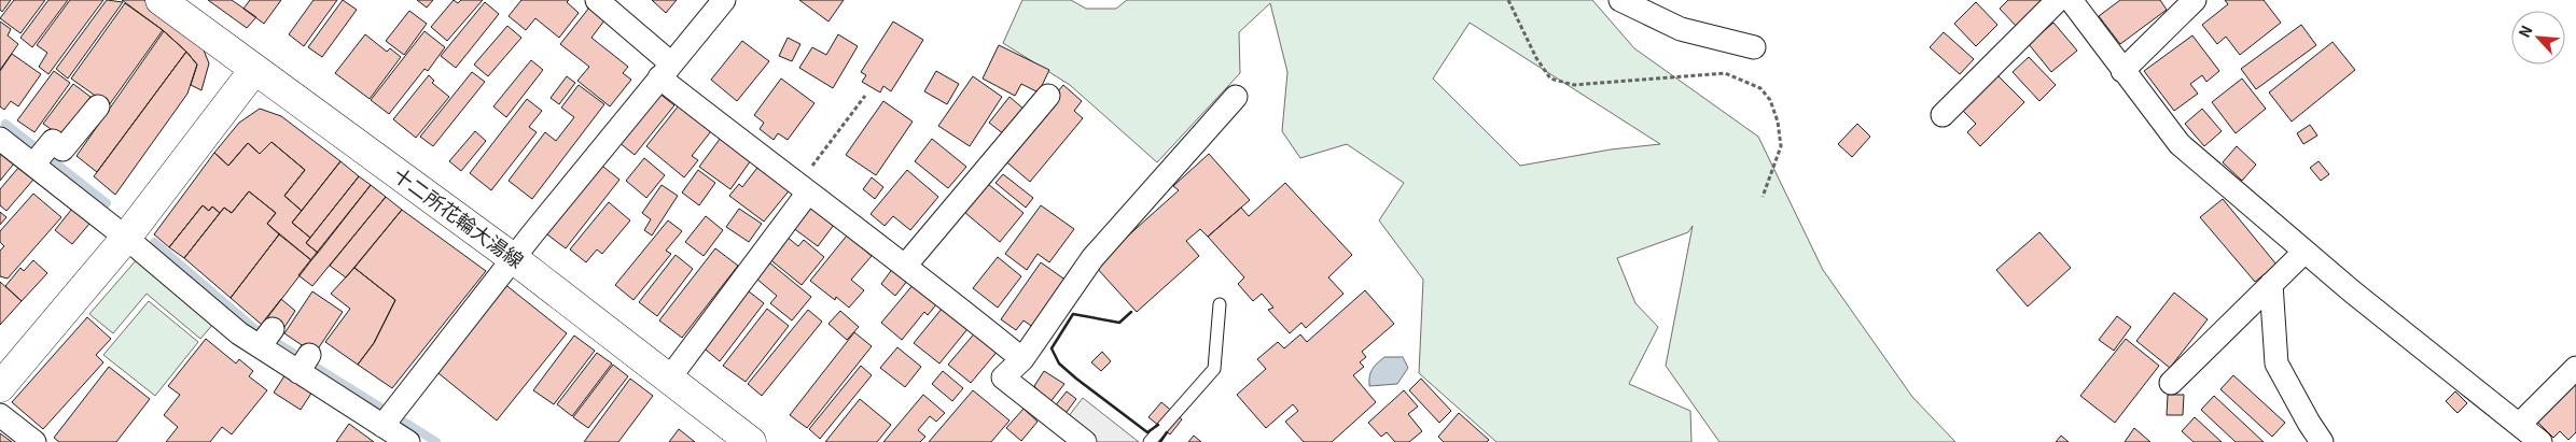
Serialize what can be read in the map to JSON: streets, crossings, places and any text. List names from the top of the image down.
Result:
{
  "streets": {
    "main road": ["十二所花輪大湯線"]
  },
  "north": "top left"
}
